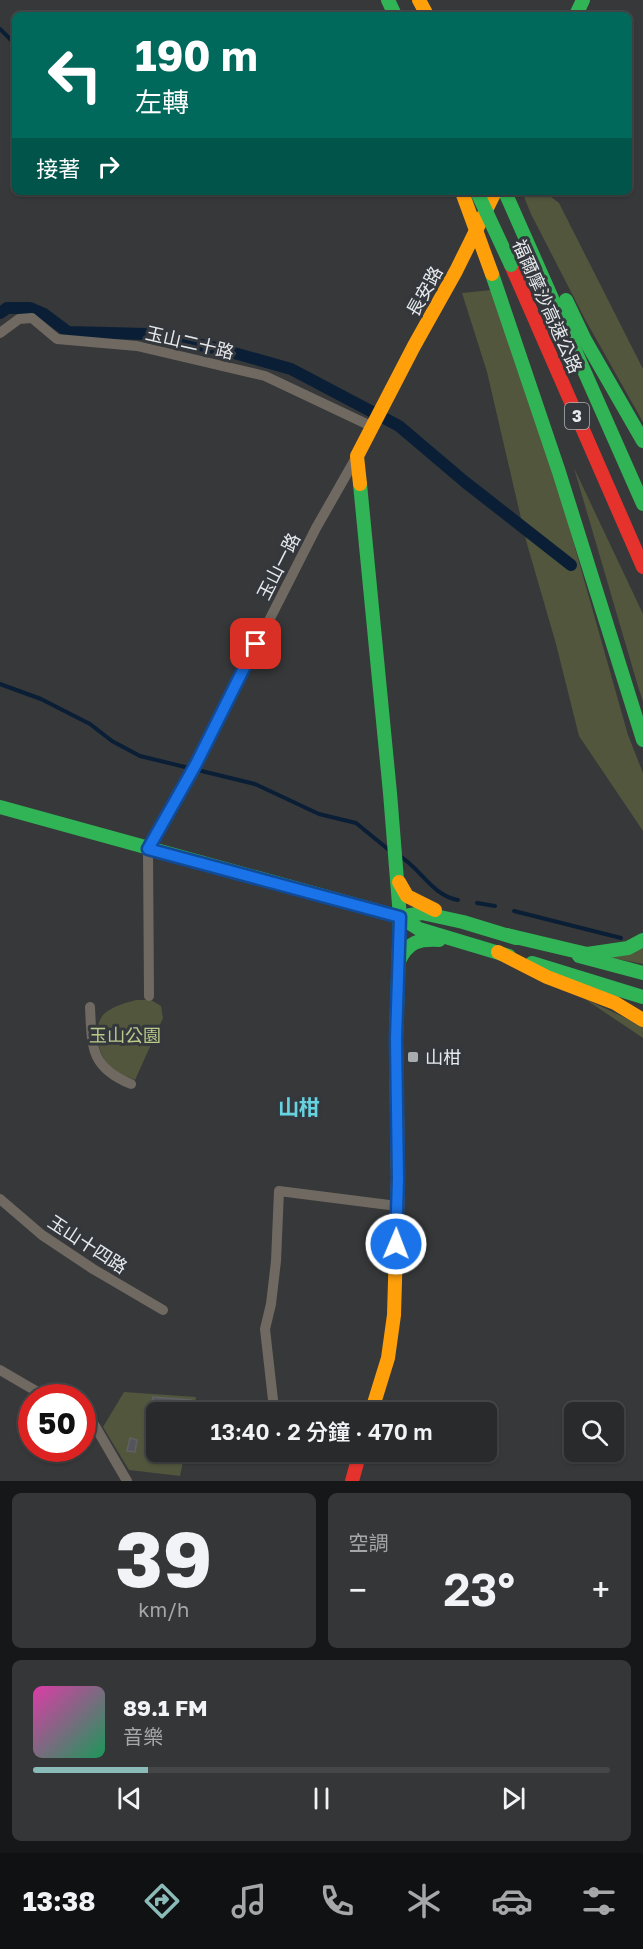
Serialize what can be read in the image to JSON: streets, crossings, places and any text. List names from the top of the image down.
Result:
{
  "streets": {
    "main road": ["長安路", "福爾摩沙高速公路", "3"],
    "street": ["玉山二十路", "玉山一路", "玉山十四路"]
  },
  "crossings": [
    ["長安路", "玉山二十路"],
    ["長安路", "玉山一路"]
  ],
  "districts": ["山柑"],
  "parks": ["玉山公園"],
  "places": {
    "transit": ["山柑"]
  },
  "page": {
    "turn": ["190 m", "左轉"],
    "then": "接著",
    "limit": "50",
    "trip": "13:40 · 2 分鐘 · 470 m",
    "tile": [
      ["39", "km/h"],
      "空調"
    ],
    "heat": ["−", "23°", "+"],
    "song": ["89.1 FM", "音樂"],
    "tabs": "13:38"
  }
}
